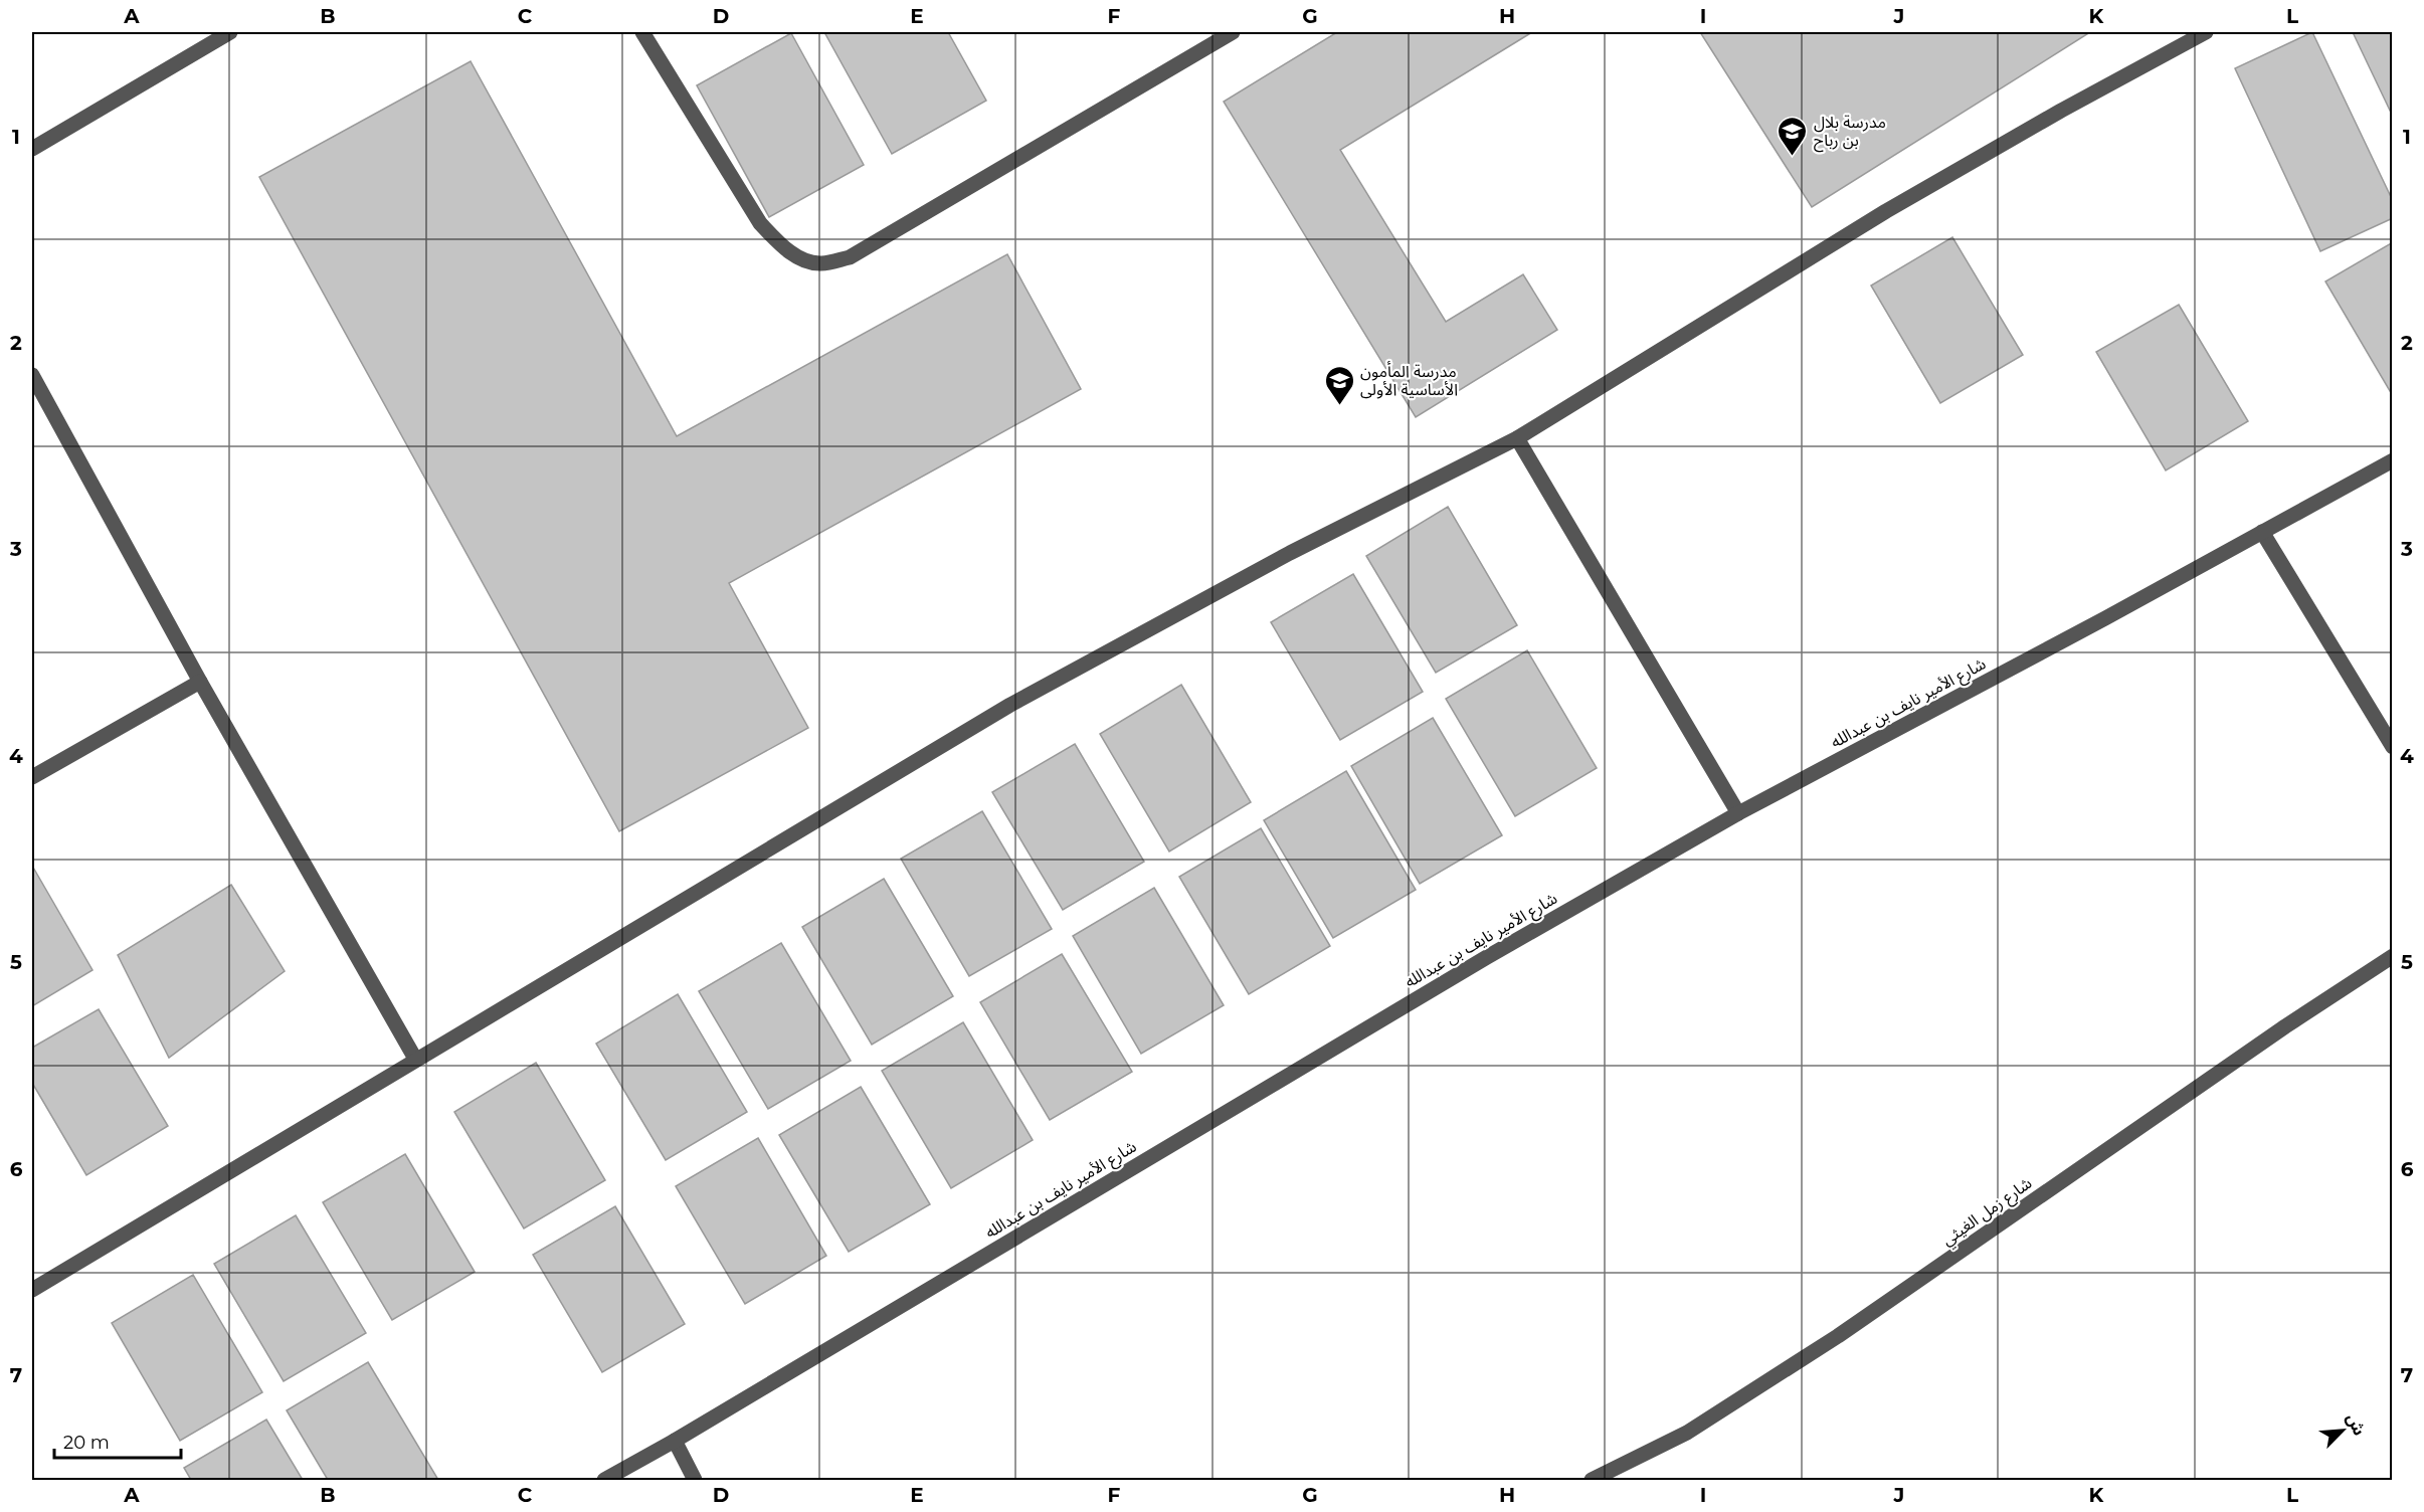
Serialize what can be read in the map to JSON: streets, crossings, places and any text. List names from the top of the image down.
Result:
{
  "streets": {
    "street": ["شارع الأمير نايف بن عبدالله", "شارع زمل الغيثي"]
  },
  "places": {
    "school or university": ["مدرسة بلال بن رباح", "مدرسة المأمون الأساسية الأولى"]
  },
  "scale_bar": "20 m",
  "north": "top right",
  "grid": {
    "columns": [
      "A",
      "B",
      "C",
      "D",
      "E",
      "F",
      "G",
      "H",
      "I",
      "J",
      "K",
      "L"
    ],
    "rows": [
      "1",
      "2",
      "3",
      "4",
      "5",
      "6",
      "7"
    ]
  }
}
